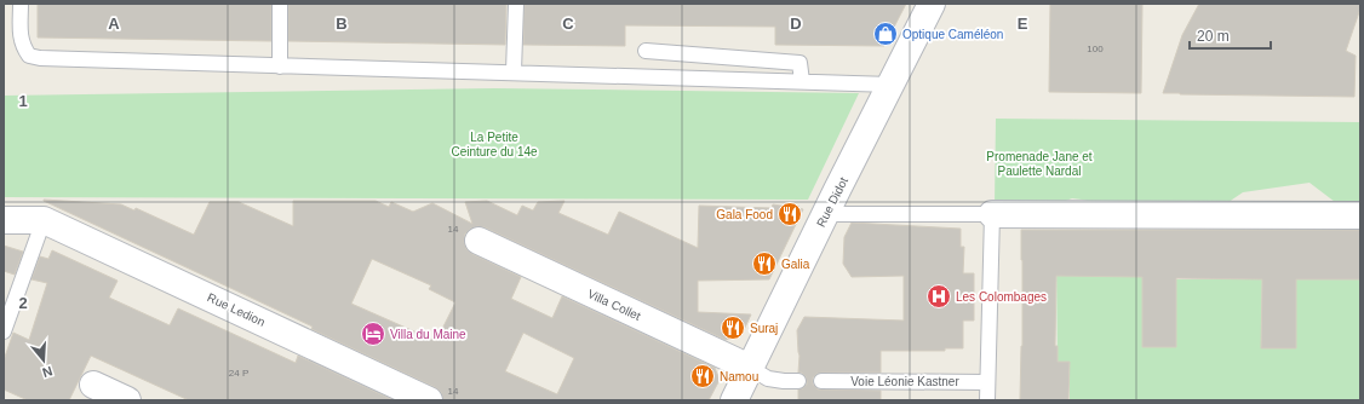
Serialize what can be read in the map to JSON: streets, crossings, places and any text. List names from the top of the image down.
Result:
{
  "streets": {
    "street": ["Rue Didot", "Villa Collet", "Rue Ledion"],
    "lane": ["Voie Léonie Kastner"]
  },
  "crossings": [
    ["Rue Didot", "Villa Collet"]
  ],
  "parks": ["La Petite Ceinture du 14e", "Promenade Jane et Paulette Nardal"],
  "places": {
    "shop": ["Optique Caméléon"],
    "restaurant": [
      "Gala Food",
      "Galia",
      "Suraj",
      "Namou"
    ],
    "hospital": ["Les Colombages"],
    "hotel": ["Villa du Maine"]
  },
  "house_numbers": [
    "100",
    "14",
    "24 P",
    "14"
  ],
  "scale_bar": "20 m",
  "north": "bottom",
  "grid": {
    "columns": [
      "A",
      "B",
      "C",
      "D",
      "E"
    ],
    "rows": ["1", "2"]
  }
}
